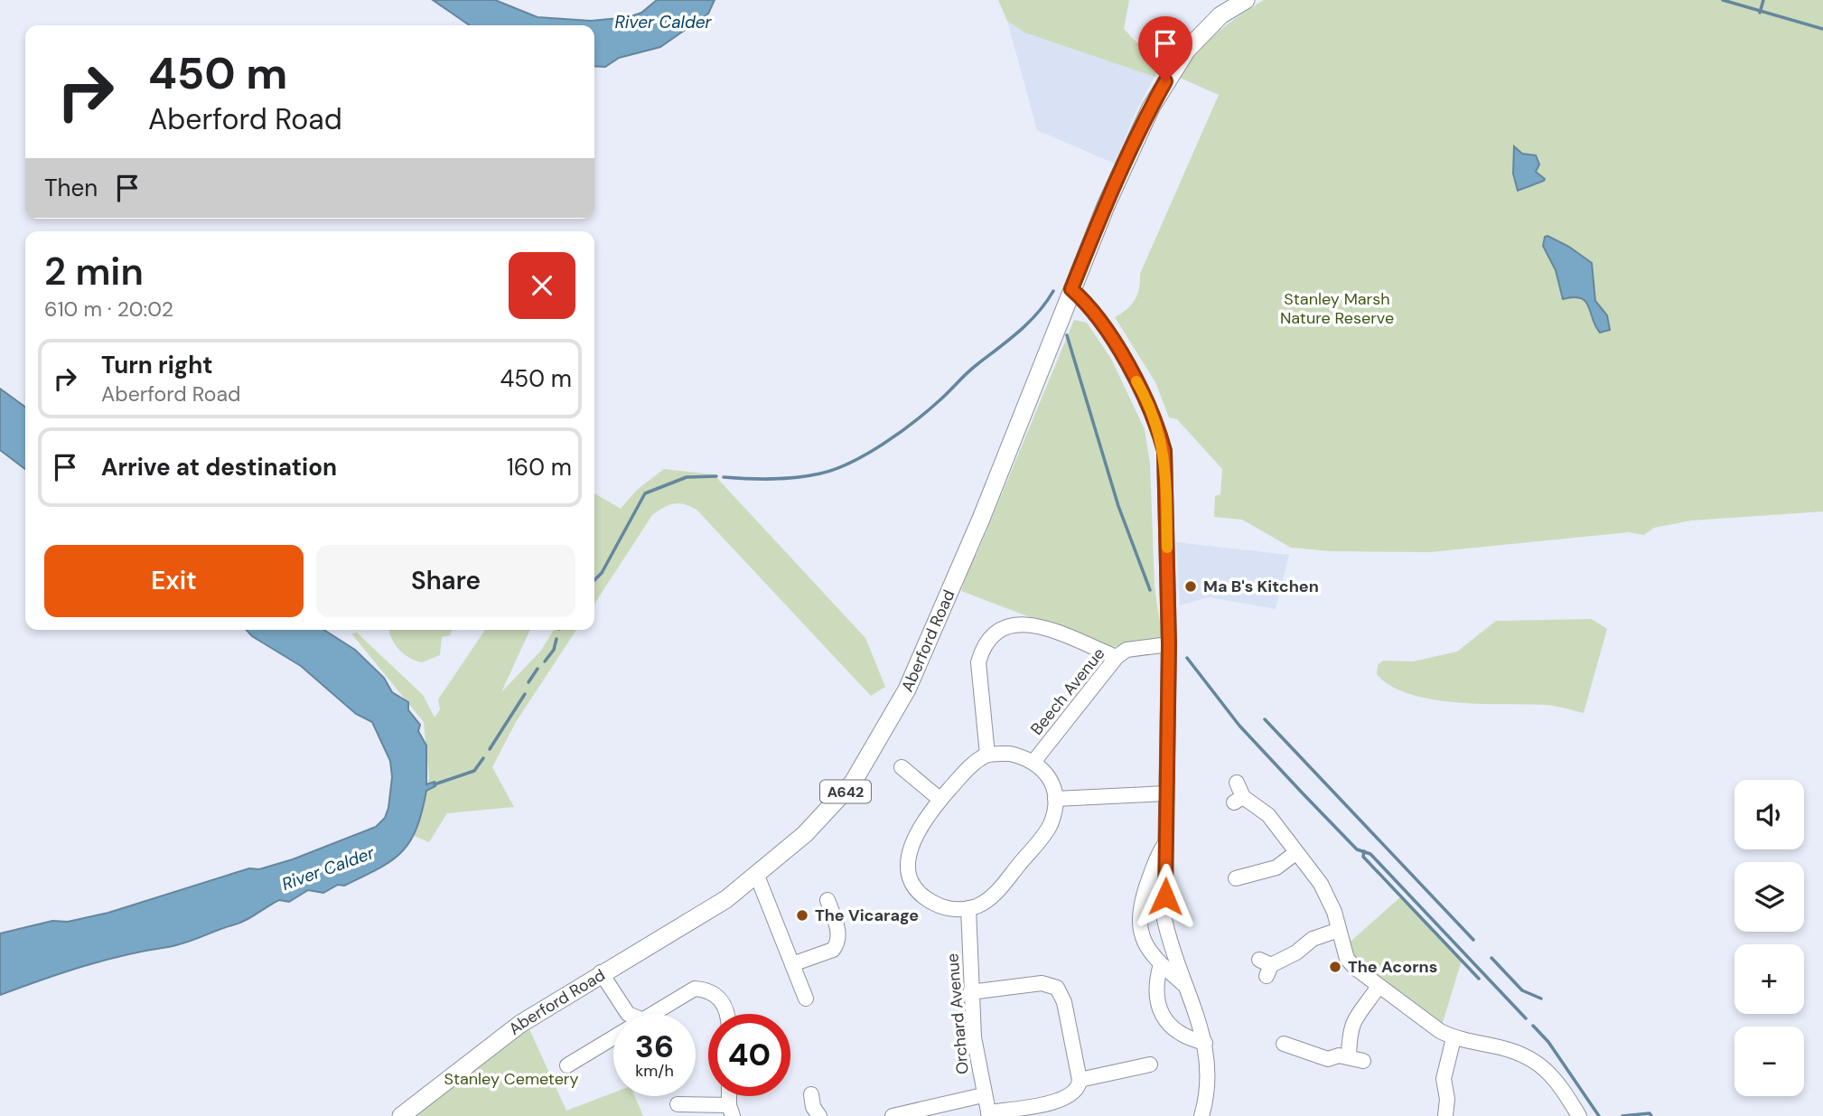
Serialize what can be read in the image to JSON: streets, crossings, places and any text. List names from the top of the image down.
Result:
{
  "streets": {
    "main road": ["Aberford Road", "A642"],
    "street": ["Beech Avenue", "Orchard Avenue"]
  },
  "crossings": [
    ["Beech Avenue", "Orchard Avenue"]
  ],
  "water": ["River Calder"],
  "parks": ["Stanley Marsh Nature Reserve", "Stanley Cemetery"],
  "places": ["Ma B's Kitchen", "The Vicarage", "The Acorns"],
  "page": {
    "turn": ["450 m", "Aberford Road"],
    "then": "Then",
    "heading": ["2 min", "610 m · 20:02"],
    "list": [
      {
        "name": "Turn right",
        "note": "Aberford Road",
        "value": "450 m"
      },
      {
        "name": "Arrive at destination",
        "value": "160 m"
      }
    ],
    "buttons": ["Exit", "Share"],
    "map_buttons": ["+", "−"],
    "speed": "36 km/h",
    "limit": "40"
  }
}
